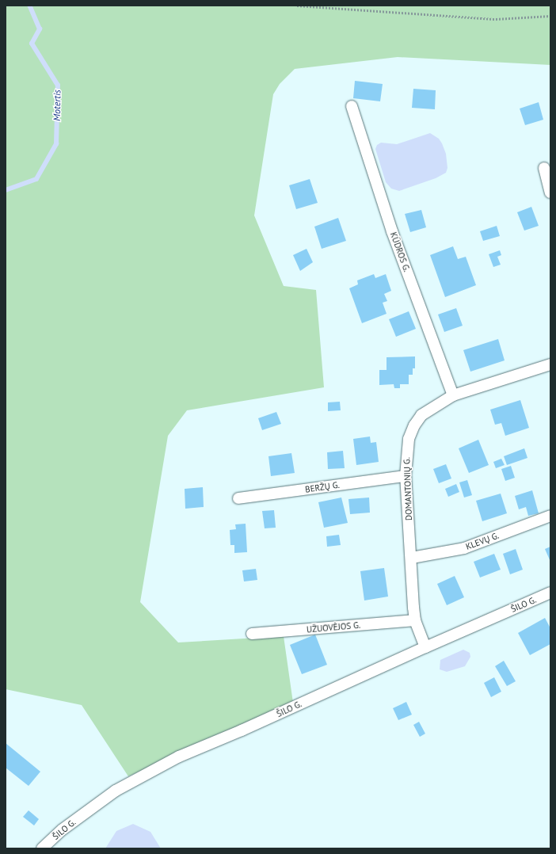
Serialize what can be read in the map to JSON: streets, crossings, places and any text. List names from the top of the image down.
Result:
{
  "streets": {
    "street": [
      "KŪDROS G.",
      "BERŽŲ G.",
      "DOMANTONIŲ G.",
      "KLEVŲ G.",
      "ŠILO G.",
      "UŽUOVĖJOS G."
    ]
  },
  "crossings": [
    ["KŪDROS G.", "DOMANTONIŲ G."],
    ["BERŽŲ G.", "DOMANTONIŲ G."],
    ["DOMANTONIŲ G.", "KLEVŲ G."],
    ["DOMANTONIŲ G.", "ŠILO G."],
    ["DOMANTONIŲ G.", "UŽUOVĖJOS G."]
  ],
  "water": ["Motertis"]
}
